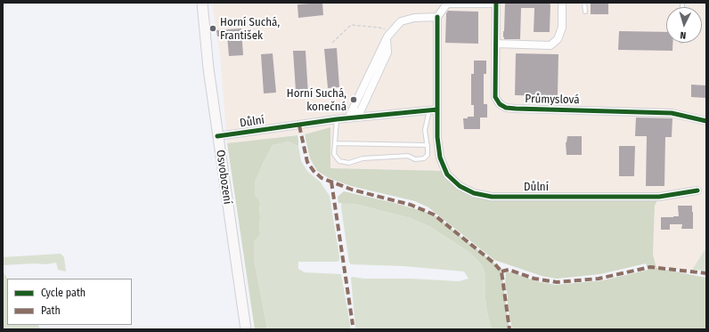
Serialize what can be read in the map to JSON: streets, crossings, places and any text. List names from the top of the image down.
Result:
{
  "streets": {
    "main road": ["Osvobození"],
    "street": ["Průmyslová", "Důlní"]
  },
  "crossings": [
    ["Důlní", "Osvobození"]
  ],
  "places": ["Horní Suchá, František", "Horní Suchá, konečná"],
  "legend": ["Cycle path", "Path"],
  "north": "bottom"
}
